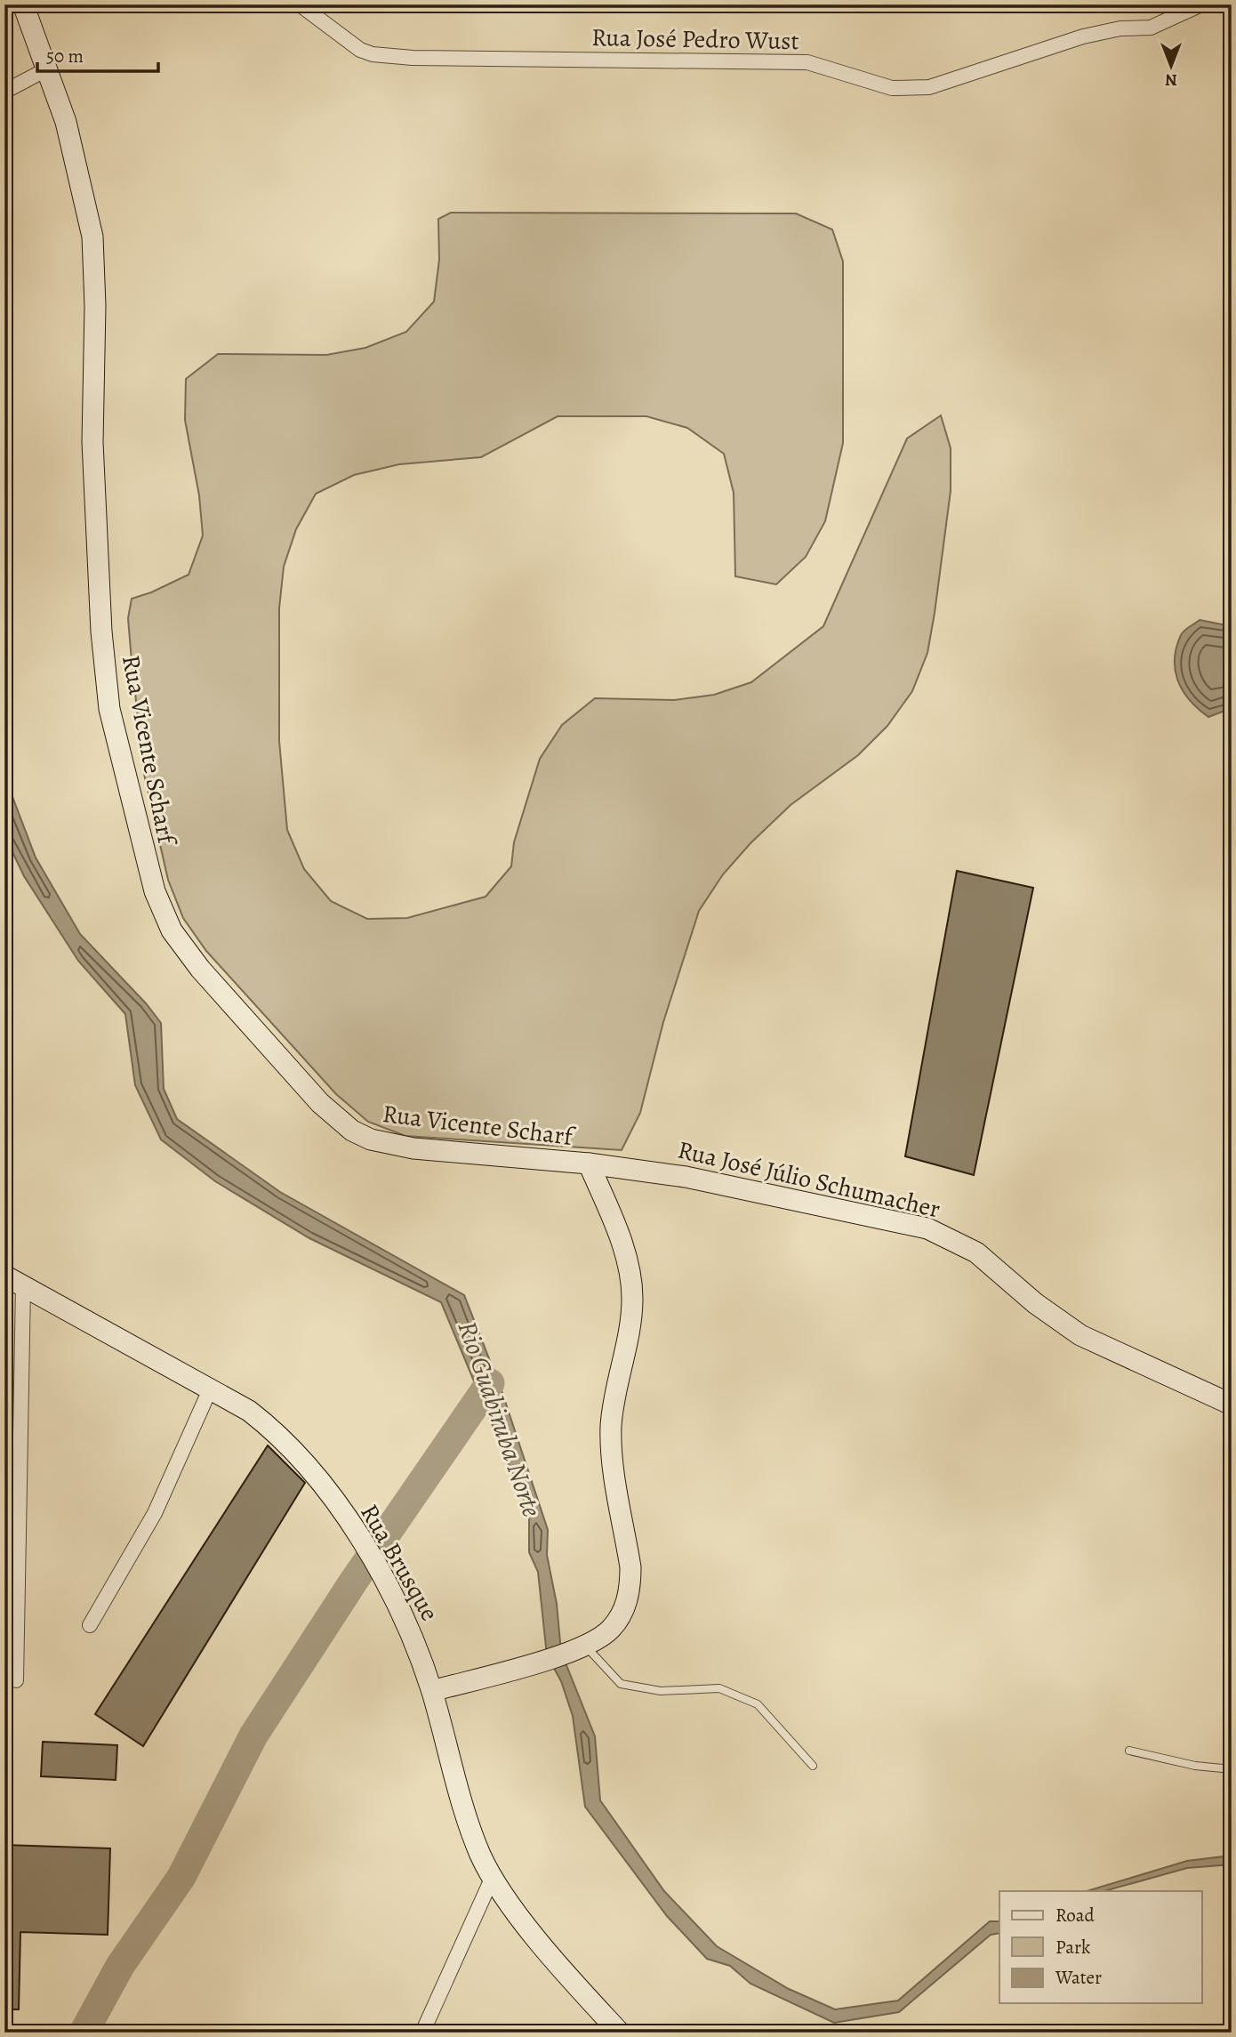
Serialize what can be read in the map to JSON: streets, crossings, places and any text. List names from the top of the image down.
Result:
{
  "streets": {
    "main road": ["Rua Vicente Scharf", "Rua José Júlio Schumacher", "Rua Brusque"],
    "street": ["Rua José Pedro Wust"]
  },
  "crossings": [
    ["Rua Vicente Scharf", "Rua José Júlio Schumacher"]
  ],
  "water": ["Rio Guabiruba Norte"],
  "legend": ["Road", "Park", "Water"],
  "scale_bar": "50 m",
  "north": "bottom"
}
